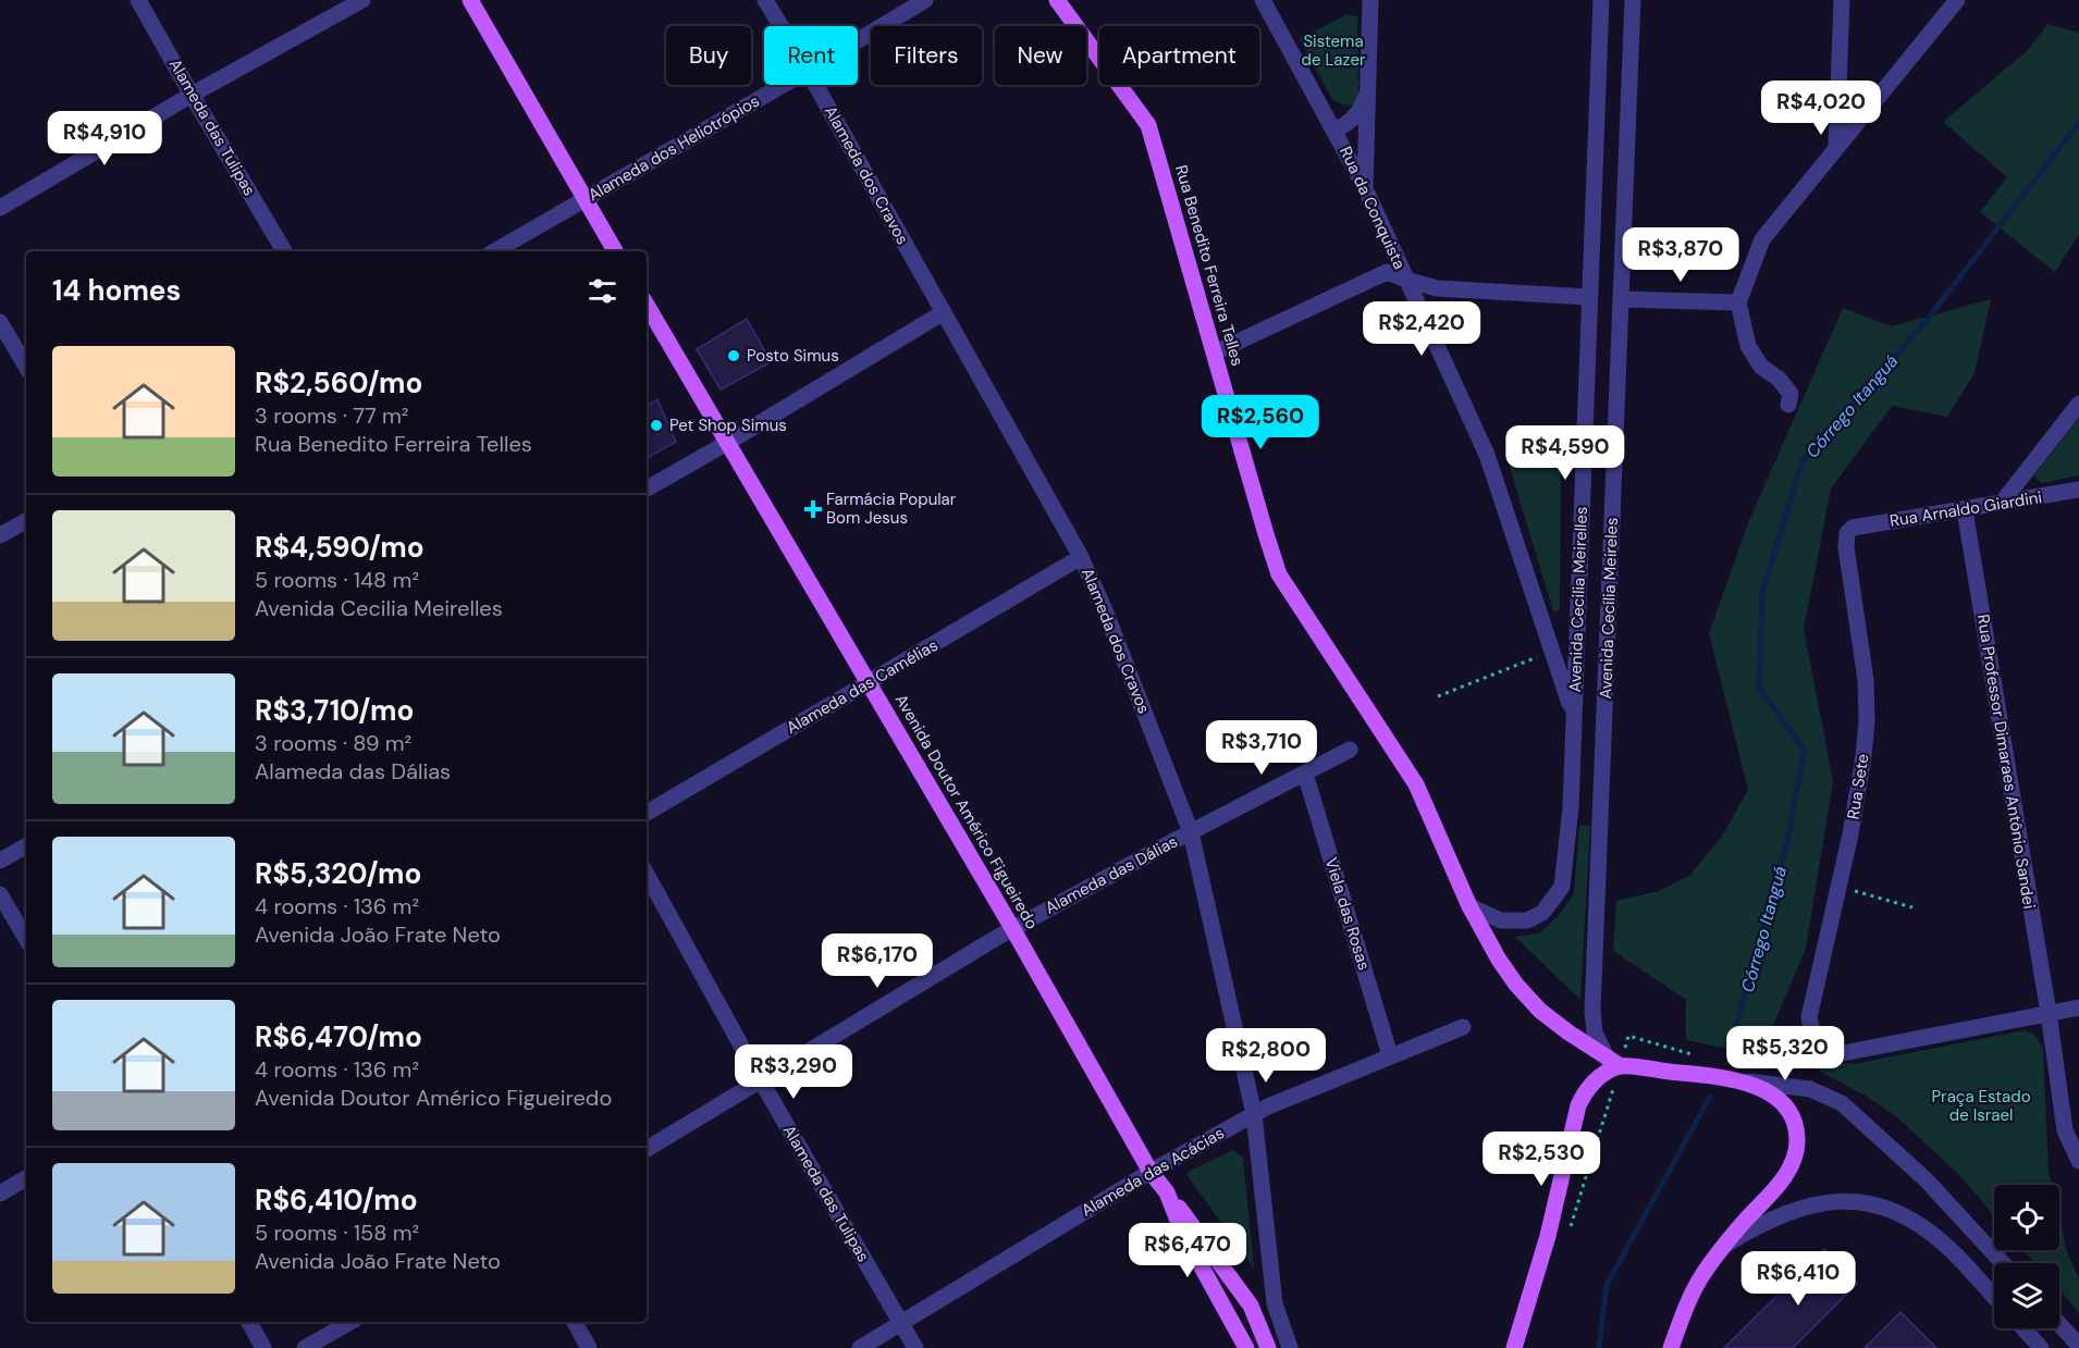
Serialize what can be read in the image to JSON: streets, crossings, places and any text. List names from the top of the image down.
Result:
{
  "streets": {
    "main road": ["Rua Benedito Ferreira Telles", "Avenida Doutor Américo Figueiredo"],
    "street": [
      "Alameda das Tulipas",
      "Alameda dos Heliotrópios",
      "Alameda dos Cravos",
      "Rua da Conquista",
      "Rua Arnaldo Giardini",
      "Avenida Cecilia Meirelles",
      "Avenida Cecília Meireles",
      "Alameda das Camélias",
      "Rua Professor Dimaraes Antônio Sandei",
      "Rua Sete",
      "Alameda das Dálias",
      "Viela das Rosas",
      "Alameda das Acácias"
    ]
  },
  "crossings": [
    ["Alameda das Tulipas", "Alameda das Dálias"],
    ["Alameda das Tulipas", "Alameda das Acácias"],
    ["Alameda dos Cravos", "Alameda das Camélias"],
    ["Alameda dos Cravos", "Alameda das Dálias"],
    ["Alameda dos Cravos", "Alameda das Acácias"],
    ["Rua da Conquista", "Avenida Cecilia Meirelles"],
    ["Rua Benedito Ferreira Telles", "Avenida Cecilia Meirelles"],
    ["Rua Benedito Ferreira Telles", "Avenida Cecília Meireles"],
    ["Rua Arnaldo Giardini", "Rua Professor Dimaraes Antônio Sandei"],
    ["Rua Arnaldo Giardini", "Rua Sete"],
    ["Alameda das Camélias", "Avenida Doutor Américo Figueiredo"],
    ["Rua Professor Dimaraes Antônio Sandei", "Rua Sete"],
    ["Avenida Doutor Américo Figueiredo", "Alameda das Dálias"],
    ["Avenida Doutor Américo Figueiredo", "Alameda das Acácias"],
    ["Alameda das Dálias", "Viela das Rosas"],
    ["Viela das Rosas", "Alameda das Acácias"]
  ],
  "water": ["Córrego Itanguá"],
  "parks": ["Sistema de Lazer", "Praça Estado de Israel"],
  "places": {
    "other": ["Posto Simus", "Pet Shop Simus"],
    "health": ["Farmácia Popular Bom Jesus"]
  },
  "page": {
    "chip": [
      "Buy",
      "Rent",
      "Filters",
      "New",
      "Apartment"
    ],
    "price": [
      "R$4,020",
      "R$4,910",
      "R$3,870",
      "R$2,420",
      "R$2,560",
      "R$4,590",
      "R$3,710",
      "R$6,170",
      "R$5,320",
      "R$2,800",
      "R$3,290",
      "R$2,530",
      "R$6,470",
      "R$6,410"
    ],
    "heading": "14 homes",
    "list": [
      {
        "name": "R$2,560/mo",
        "note": "3 rooms · 77 m² · Rua Benedito Ferreira Telles"
      },
      {
        "name": "R$4,590/mo",
        "note": "5 rooms · 148 m² · Avenida Cecilia Meirelles"
      },
      {
        "name": "R$3,710/mo",
        "note": "3 rooms · 89 m² · Alameda das Dálias"
      },
      {
        "name": "R$5,320/mo",
        "note": "4 rooms · 136 m² · Avenida João Frate Neto"
      },
      {
        "name": "R$6,470/mo",
        "note": "4 rooms · 136 m² · Avenida Doutor Américo Figueiredo"
      },
      {
        "name": "R$6,410/mo",
        "note": "5 rooms · 158 m² · Avenida João Frate Neto"
      }
    ]
  }
}
